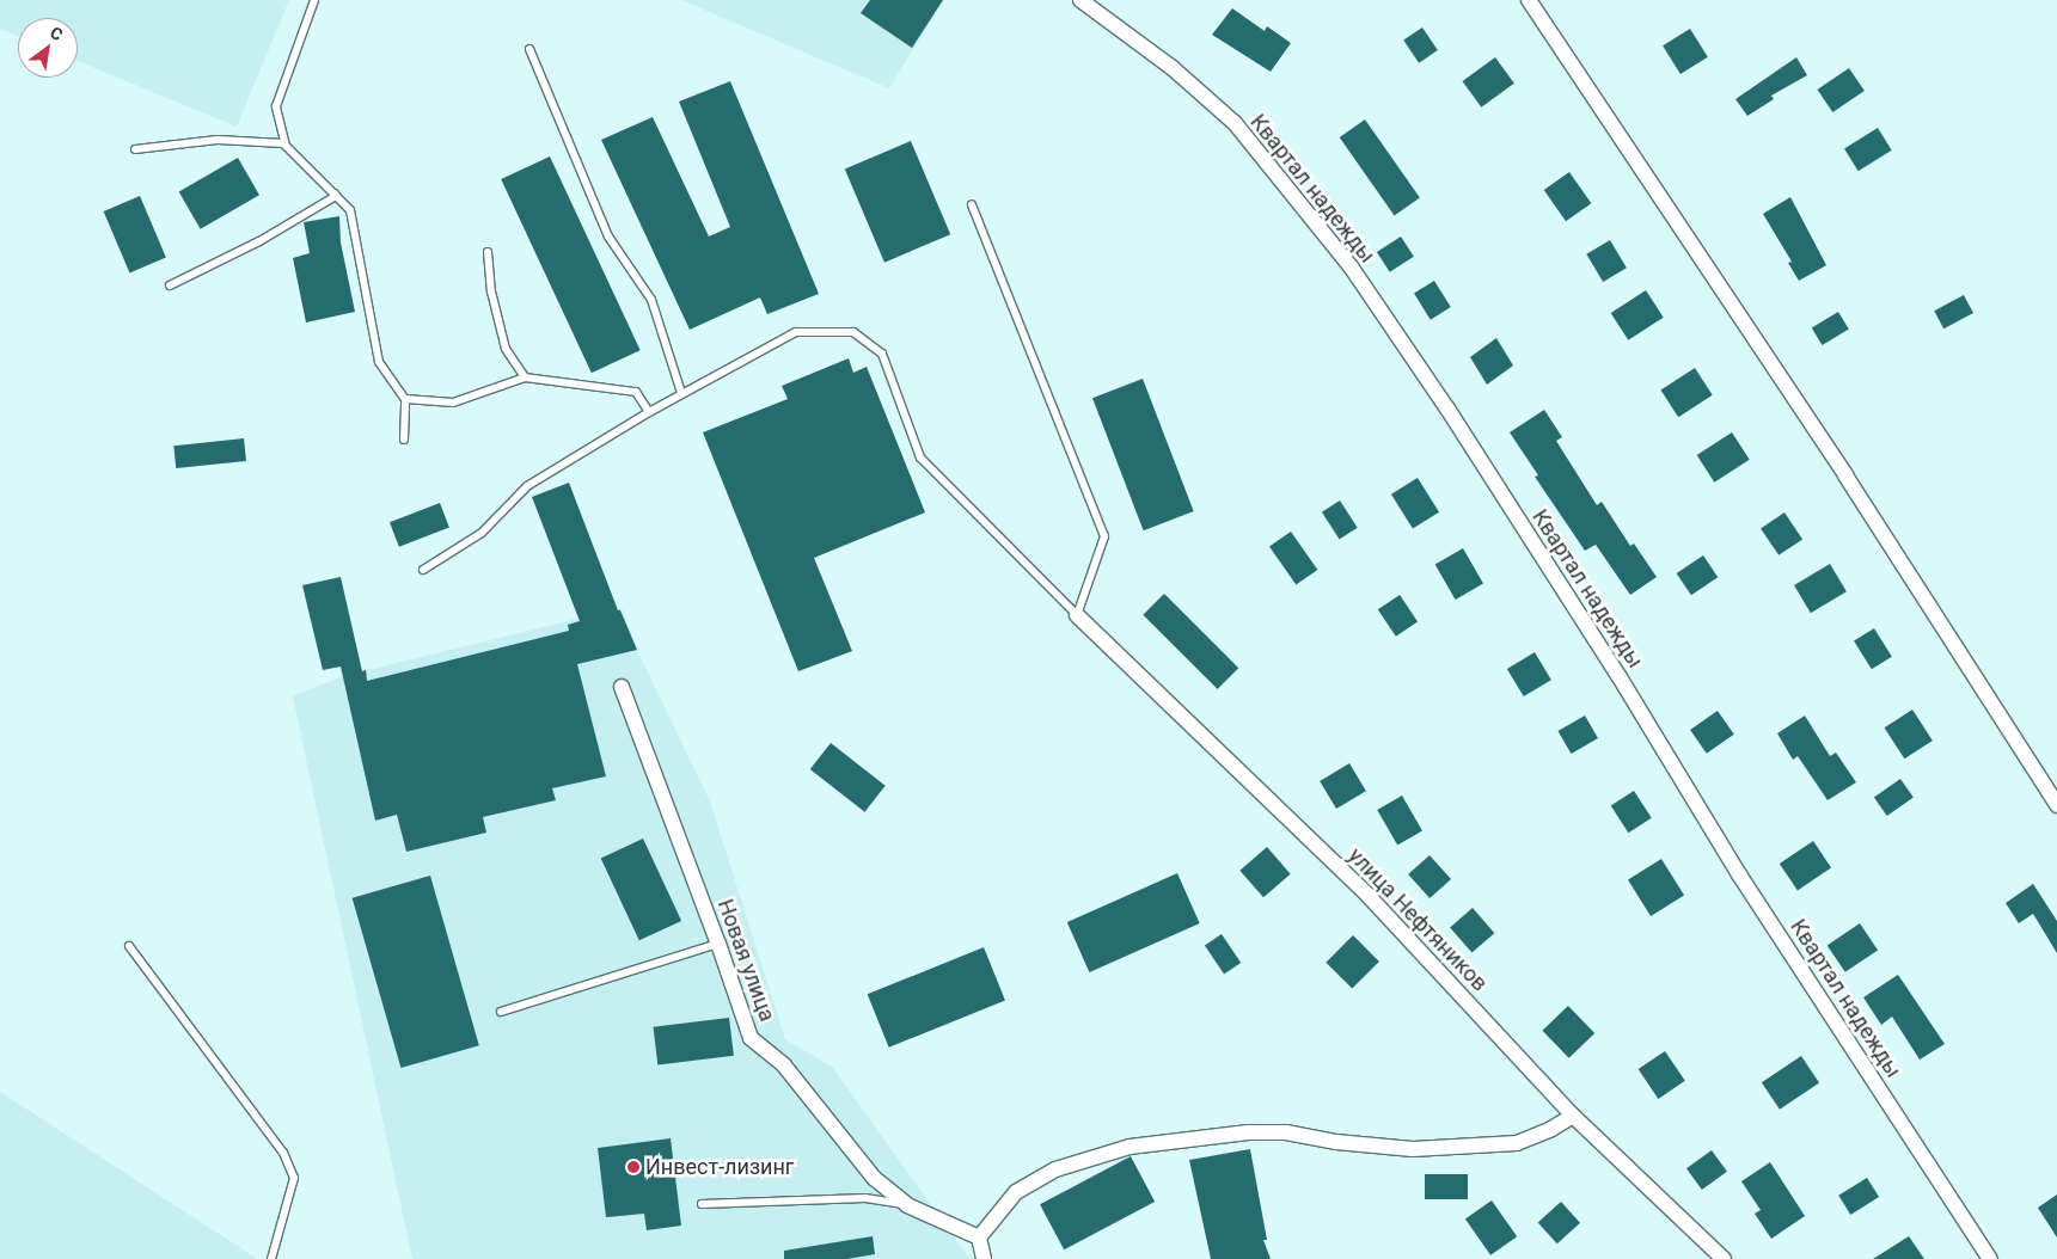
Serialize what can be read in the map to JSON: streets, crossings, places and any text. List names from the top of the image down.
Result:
{
  "streets": {
    "street": ["Квартал надежды", "улица Нефтяников", "Новая улица"]
  },
  "places": ["Инвест-лизинг"],
  "north": "top right"
}
